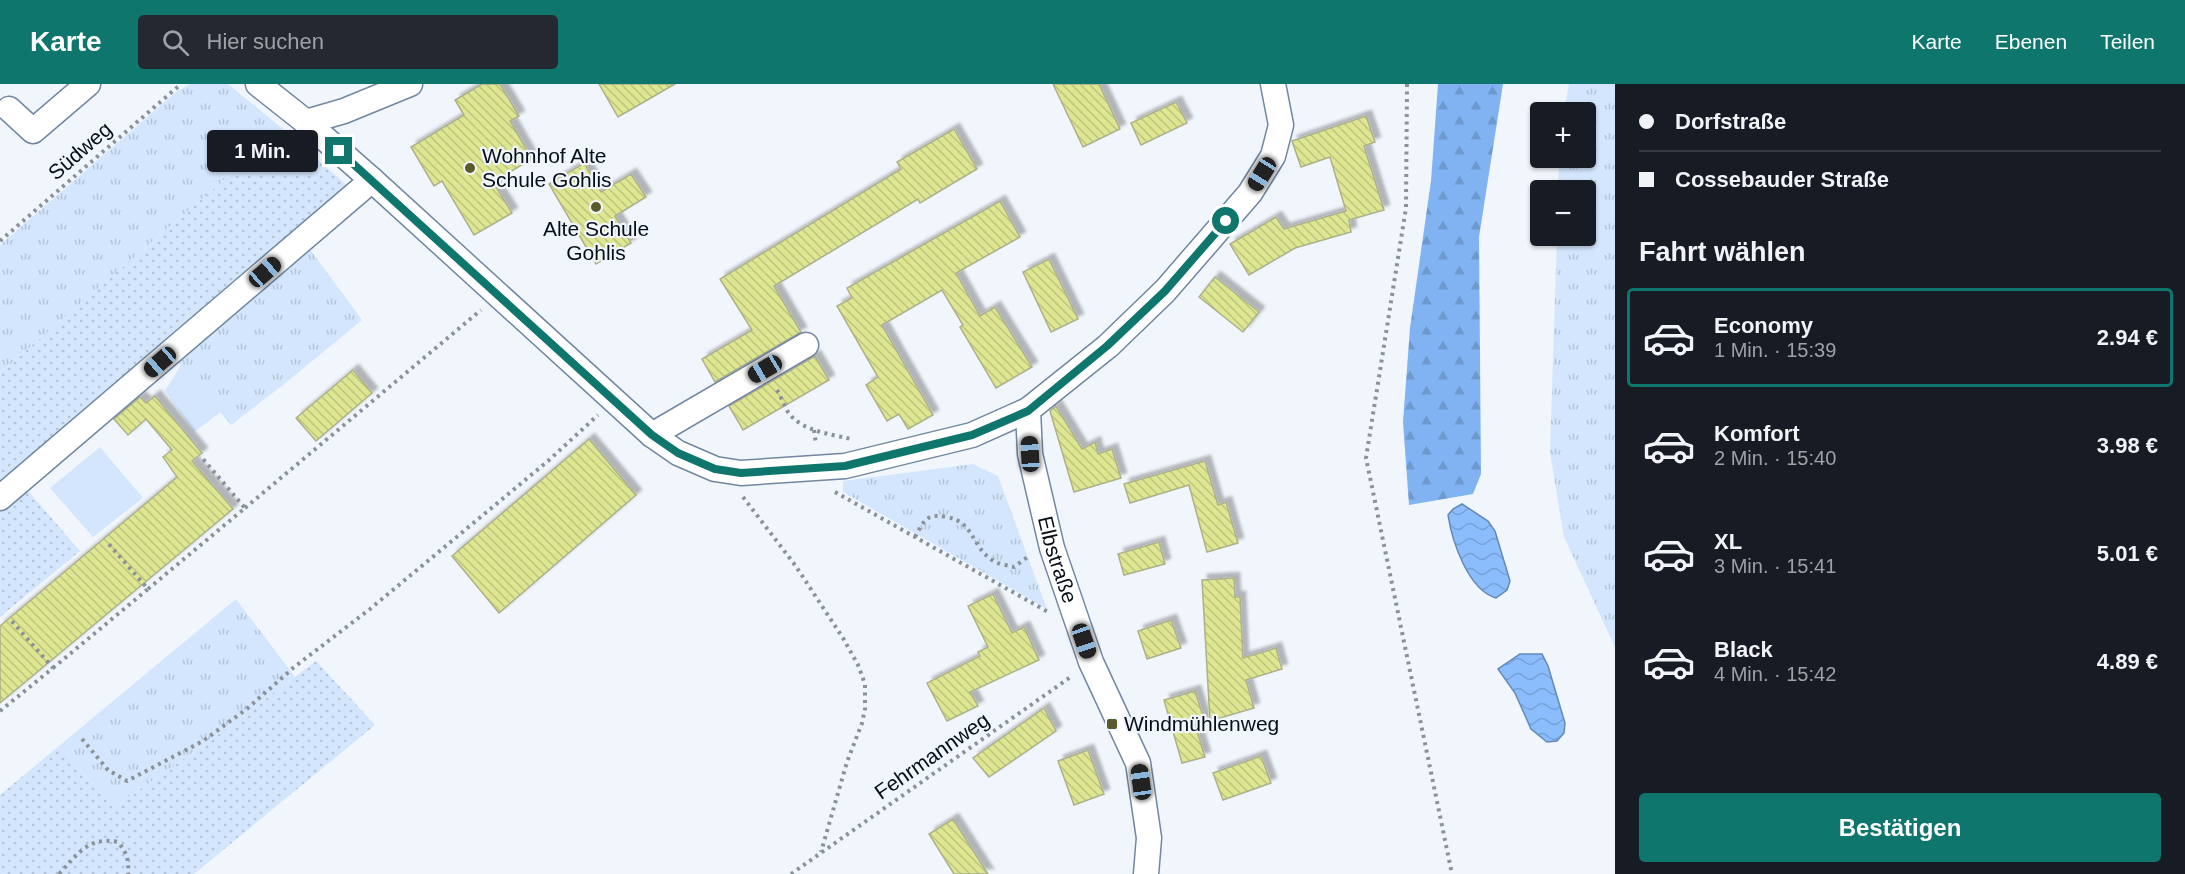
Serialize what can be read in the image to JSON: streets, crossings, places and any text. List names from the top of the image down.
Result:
{
  "streets": {
    "street": ["Elbstraße"],
    "path": ["Südweg", "Fehrmannweg"]
  },
  "crossings": [
    ["Elbstraße", "Fehrmannweg"]
  ],
  "places": {
    "other": ["Wohnhof Alte Schule Gohlis", "Alte Schule Gohlis"],
    "transit": ["Windmühlenweg"]
  },
  "page": {
    "header": "Karte",
    "search": "Hier suchen",
    "nav": ["Karte", "Ebenen", "Teilen"],
    "banner": ["Dorfstraße", "Cossebauder Straße"],
    "map_buttons": ["+", "−"],
    "bubble": "1 Min.",
    "heading": "Fahrt wählen",
    "list": [
      {
        "name": "Economy",
        "note": "1 Min. · 15:39",
        "value": "2.94 €"
      },
      {
        "name": "Komfort",
        "note": "2 Min. · 15:40",
        "value": "3.98 €"
      },
      {
        "name": "XL",
        "note": "3 Min. · 15:41",
        "value": "5.01 €"
      },
      {
        "name": "Black",
        "note": "4 Min. · 15:42",
        "value": "4.89 €"
      }
    ],
    "buttons": "Bestätigen"
  }
}
